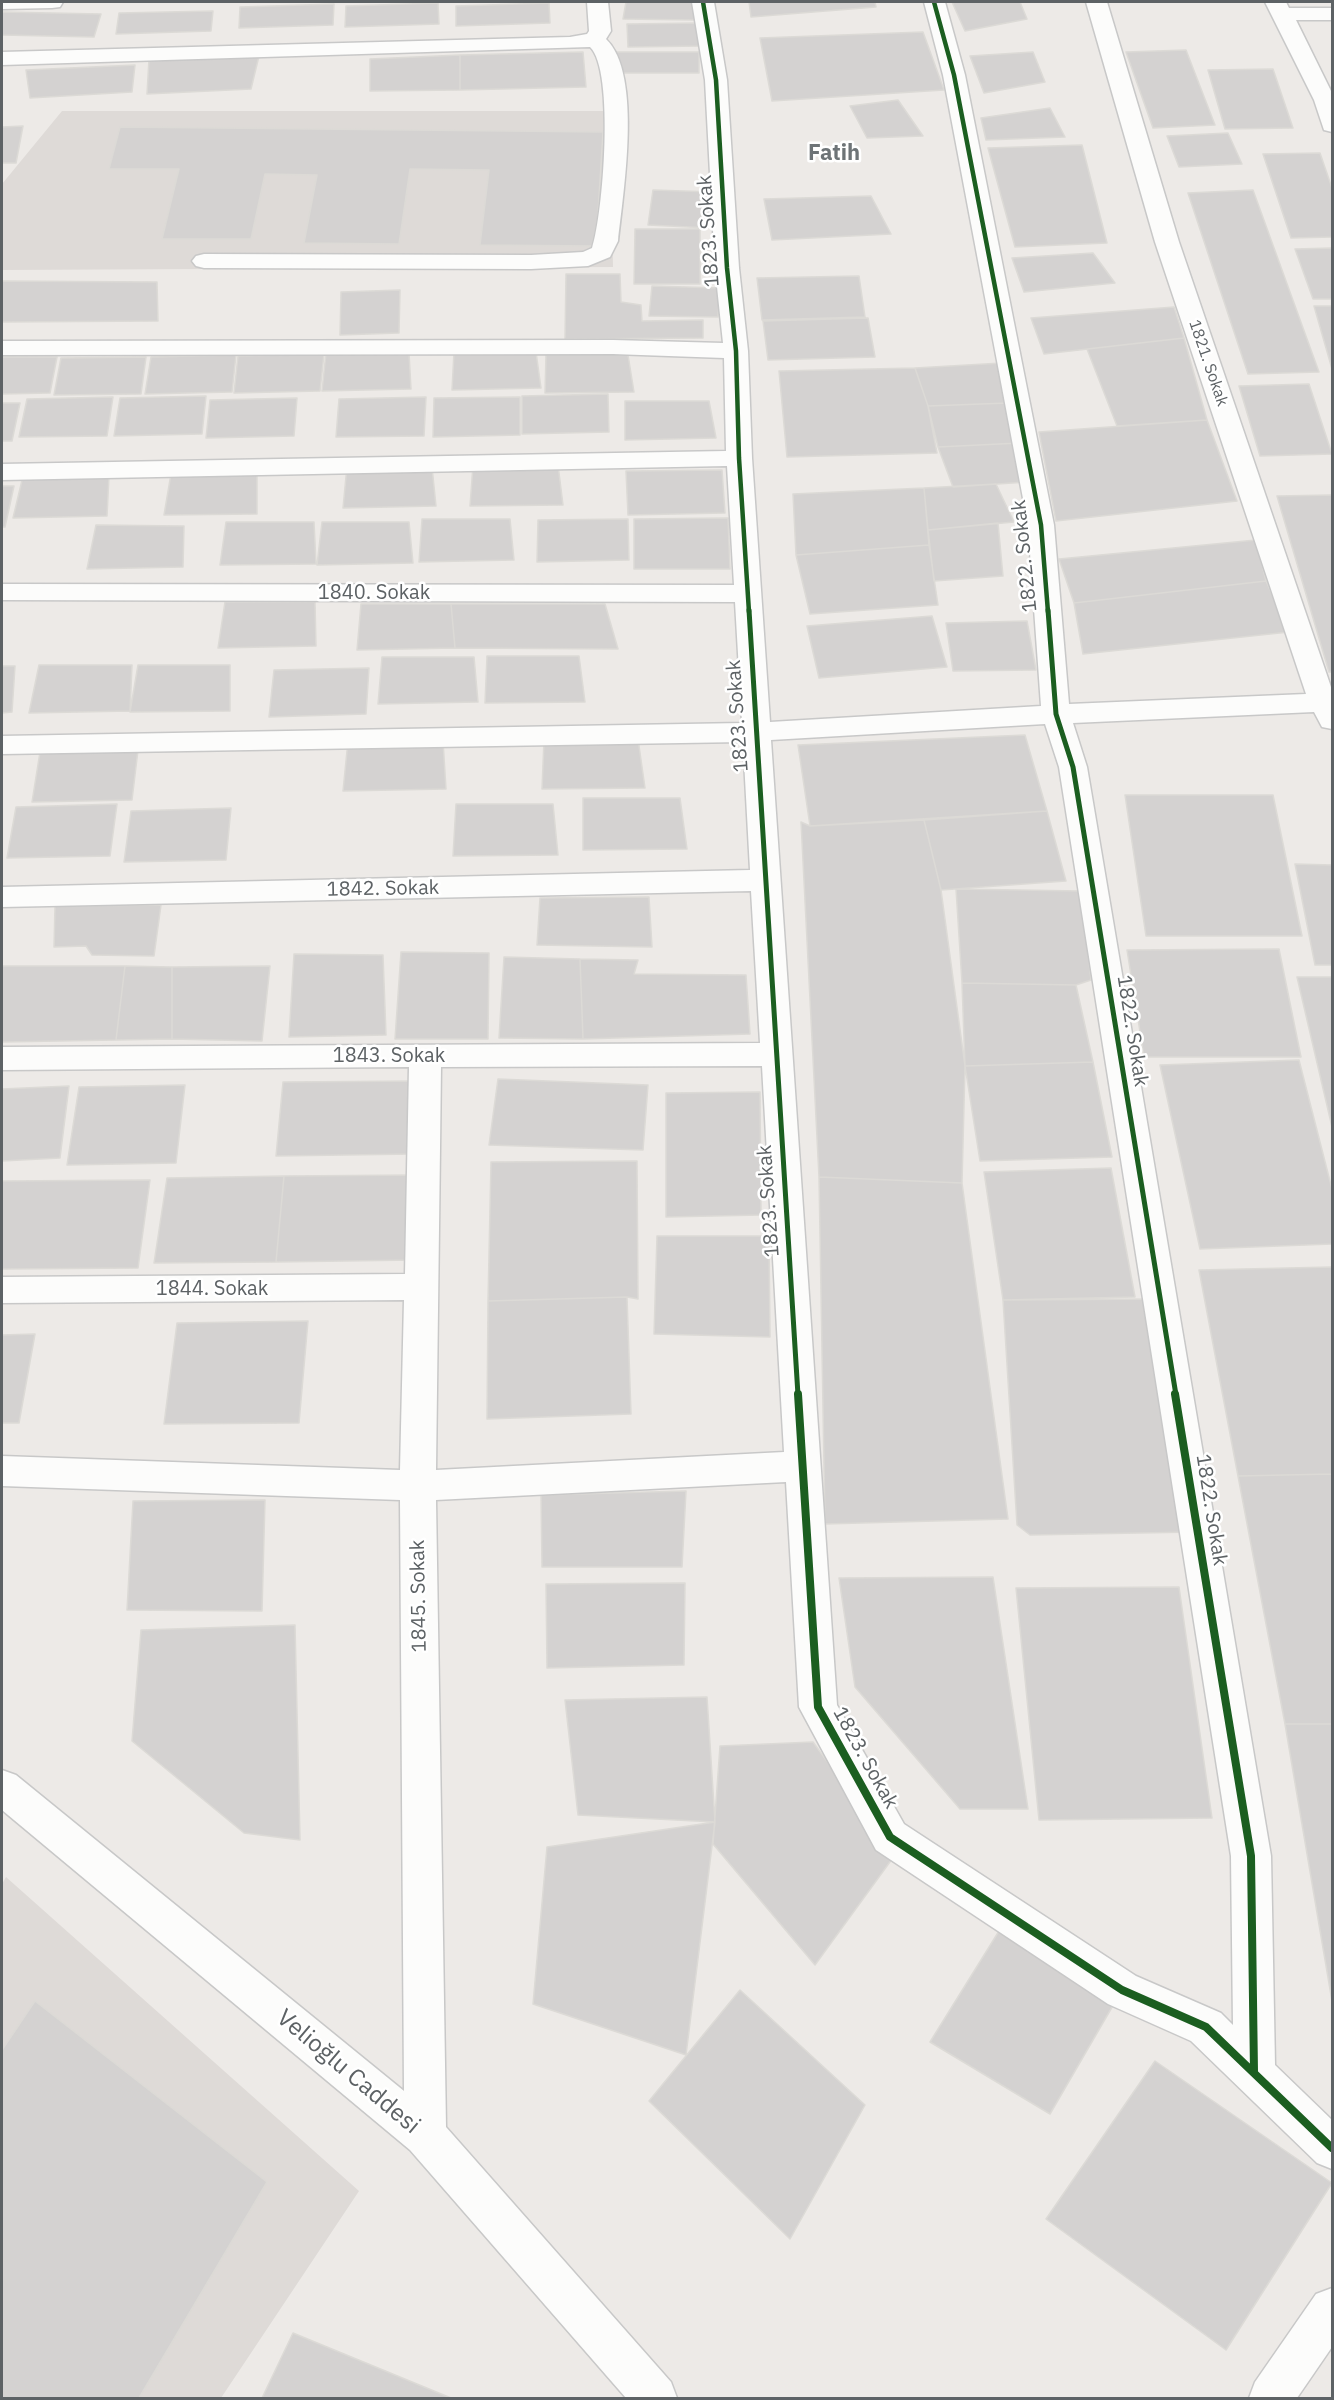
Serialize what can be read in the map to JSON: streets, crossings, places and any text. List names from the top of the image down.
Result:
{
  "streets": {
    "street": [
      "1823. Sokak",
      "1821. Sokak",
      "1822. Sokak",
      "1840. Sokak",
      "1842. Sokak",
      "1843. Sokak",
      "1844. Sokak",
      "1845. Sokak",
      "Velioğlu Caddesi"
    ]
  },
  "crossings": [
    ["1823. Sokak", "1822. Sokak"],
    ["1823. Sokak", "1840. Sokak"],
    ["1823. Sokak", "1842. Sokak"],
    ["1823. Sokak", "1843. Sokak"],
    ["1843. Sokak", "1845. Sokak"],
    ["1844. Sokak", "1845. Sokak"],
    ["1845. Sokak", "Velioğlu Caddesi"]
  ],
  "districts": ["Fatih"]
}
